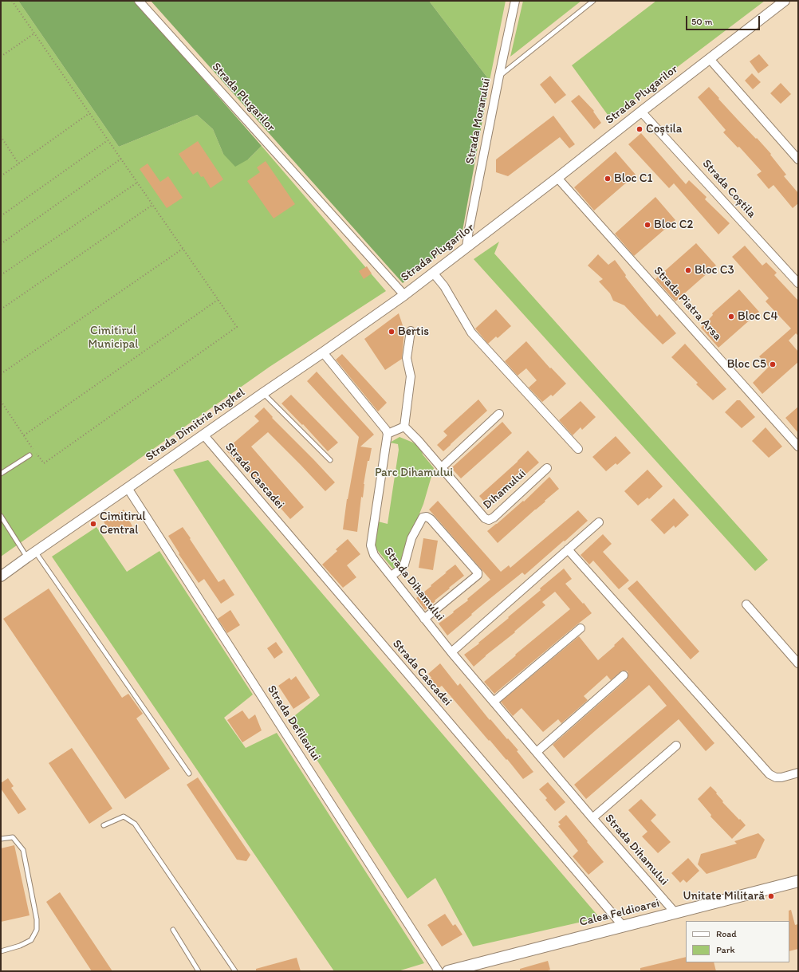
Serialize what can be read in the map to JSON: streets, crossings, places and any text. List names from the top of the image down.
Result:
{
  "streets": {
    "main road": ["Calea Feldioarei"],
    "street": [
      "Strada Plugarilor",
      "Strada Morarului",
      "Strada Coștila",
      "Strada Piatra Arsa",
      "Strada Dimitrie Anghel",
      "Strada Cascadei",
      "Dihamului",
      "Strada Dihamului",
      "Strada Defileului"
    ]
  },
  "crossings": [
    ["Strada Plugarilor", "Strada Morarului"],
    ["Strada Plugarilor", "Strada Coștila"],
    ["Strada Plugarilor", "Strada Piatra Arsa"],
    ["Strada Plugarilor", "Strada Dimitrie Anghel"],
    ["Strada Dimitrie Anghel", "Strada Cascadei"],
    ["Strada Dimitrie Anghel", "Strada Defileului"],
    ["Strada Cascadei", "Calea Feldioarei"],
    ["Strada Dihamului", "Calea Feldioarei"]
  ],
  "parks": ["Cimitirul Municipal", "Parc Dihamului"],
  "places": [
    "Coștila",
    "Bloc C1",
    "Bloc C2",
    "Bloc C3",
    "Bloc C4",
    "Bertis",
    "Bloc C5",
    "Cimitirul Central",
    "Unitate Militară"
  ],
  "legend": ["Road", "Park"],
  "scale_bar": "50 m"
}
